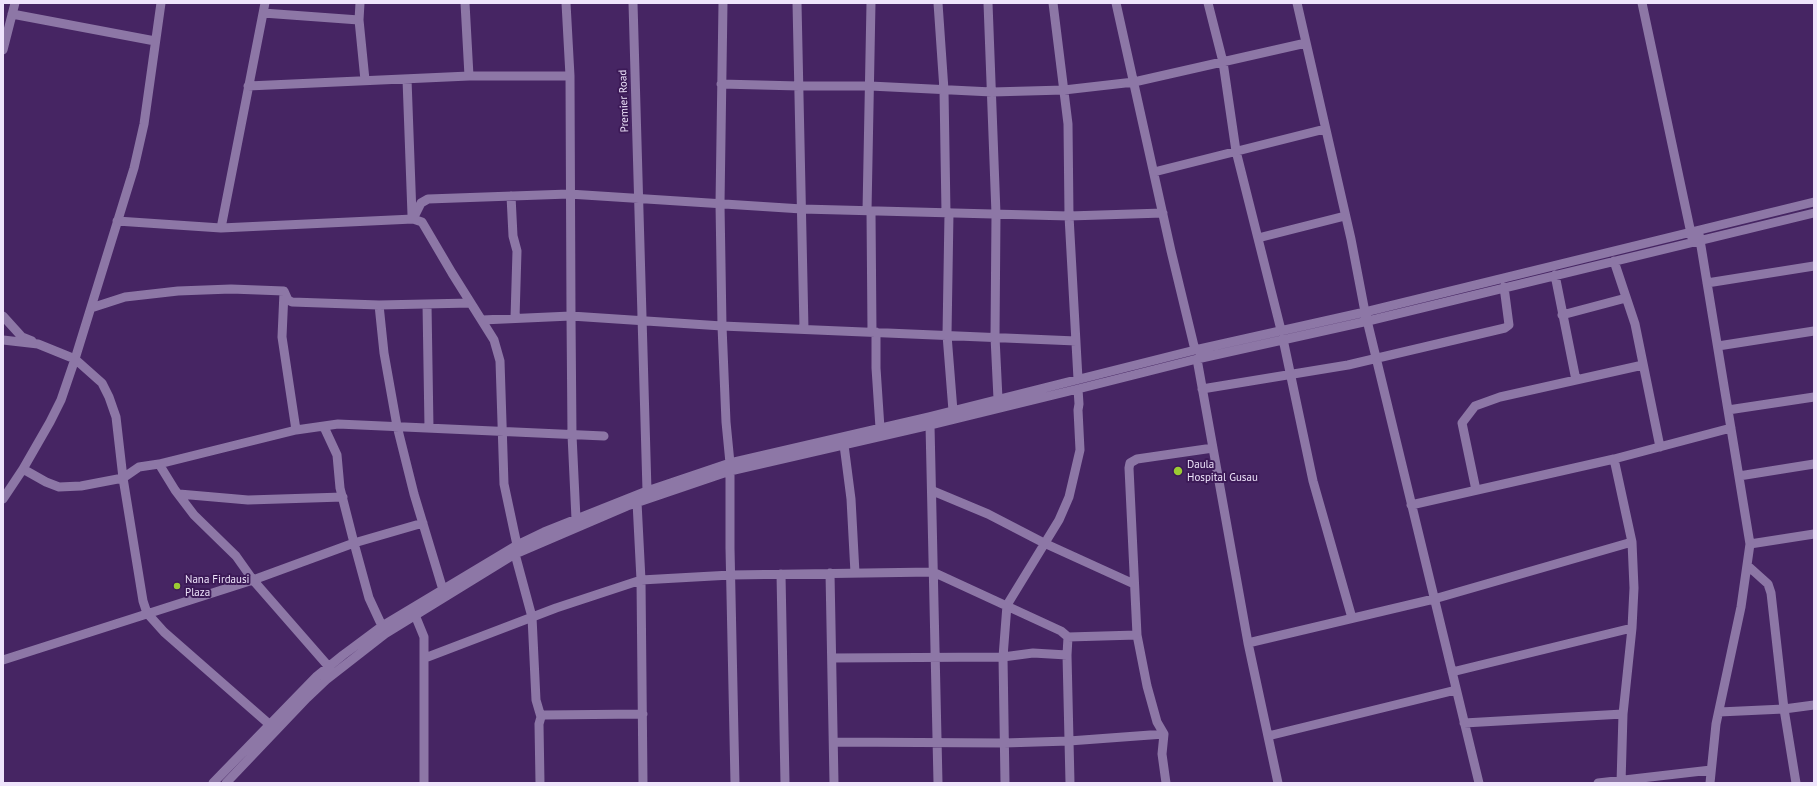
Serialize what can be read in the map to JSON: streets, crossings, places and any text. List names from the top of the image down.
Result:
{
  "streets": {
    "street": ["Premier Road"]
  },
  "places": ["Daula Hospital Gusau", "Nana Firdausi Plaza"]
}
